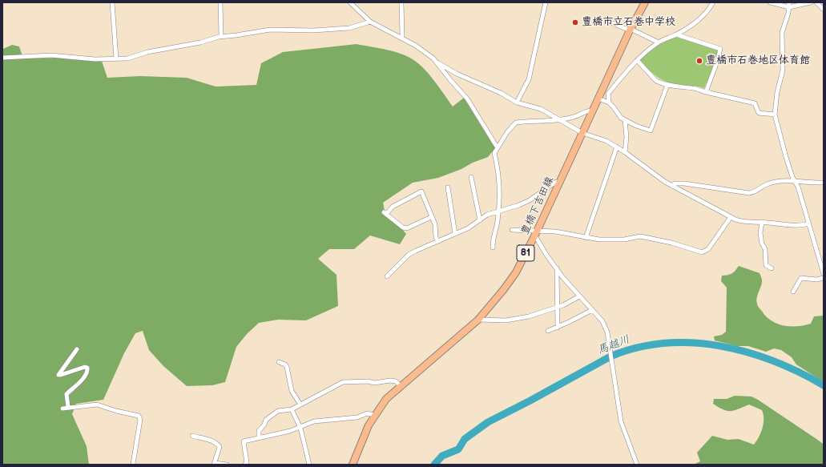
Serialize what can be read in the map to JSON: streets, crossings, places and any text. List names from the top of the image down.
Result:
{
  "streets": {
    "main road": ["豊橋下吉田線", "81"]
  },
  "water": ["馬越川"],
  "places": ["豊橋市立石巻中学校", "豊橋市石巻地区体育館"]
}
